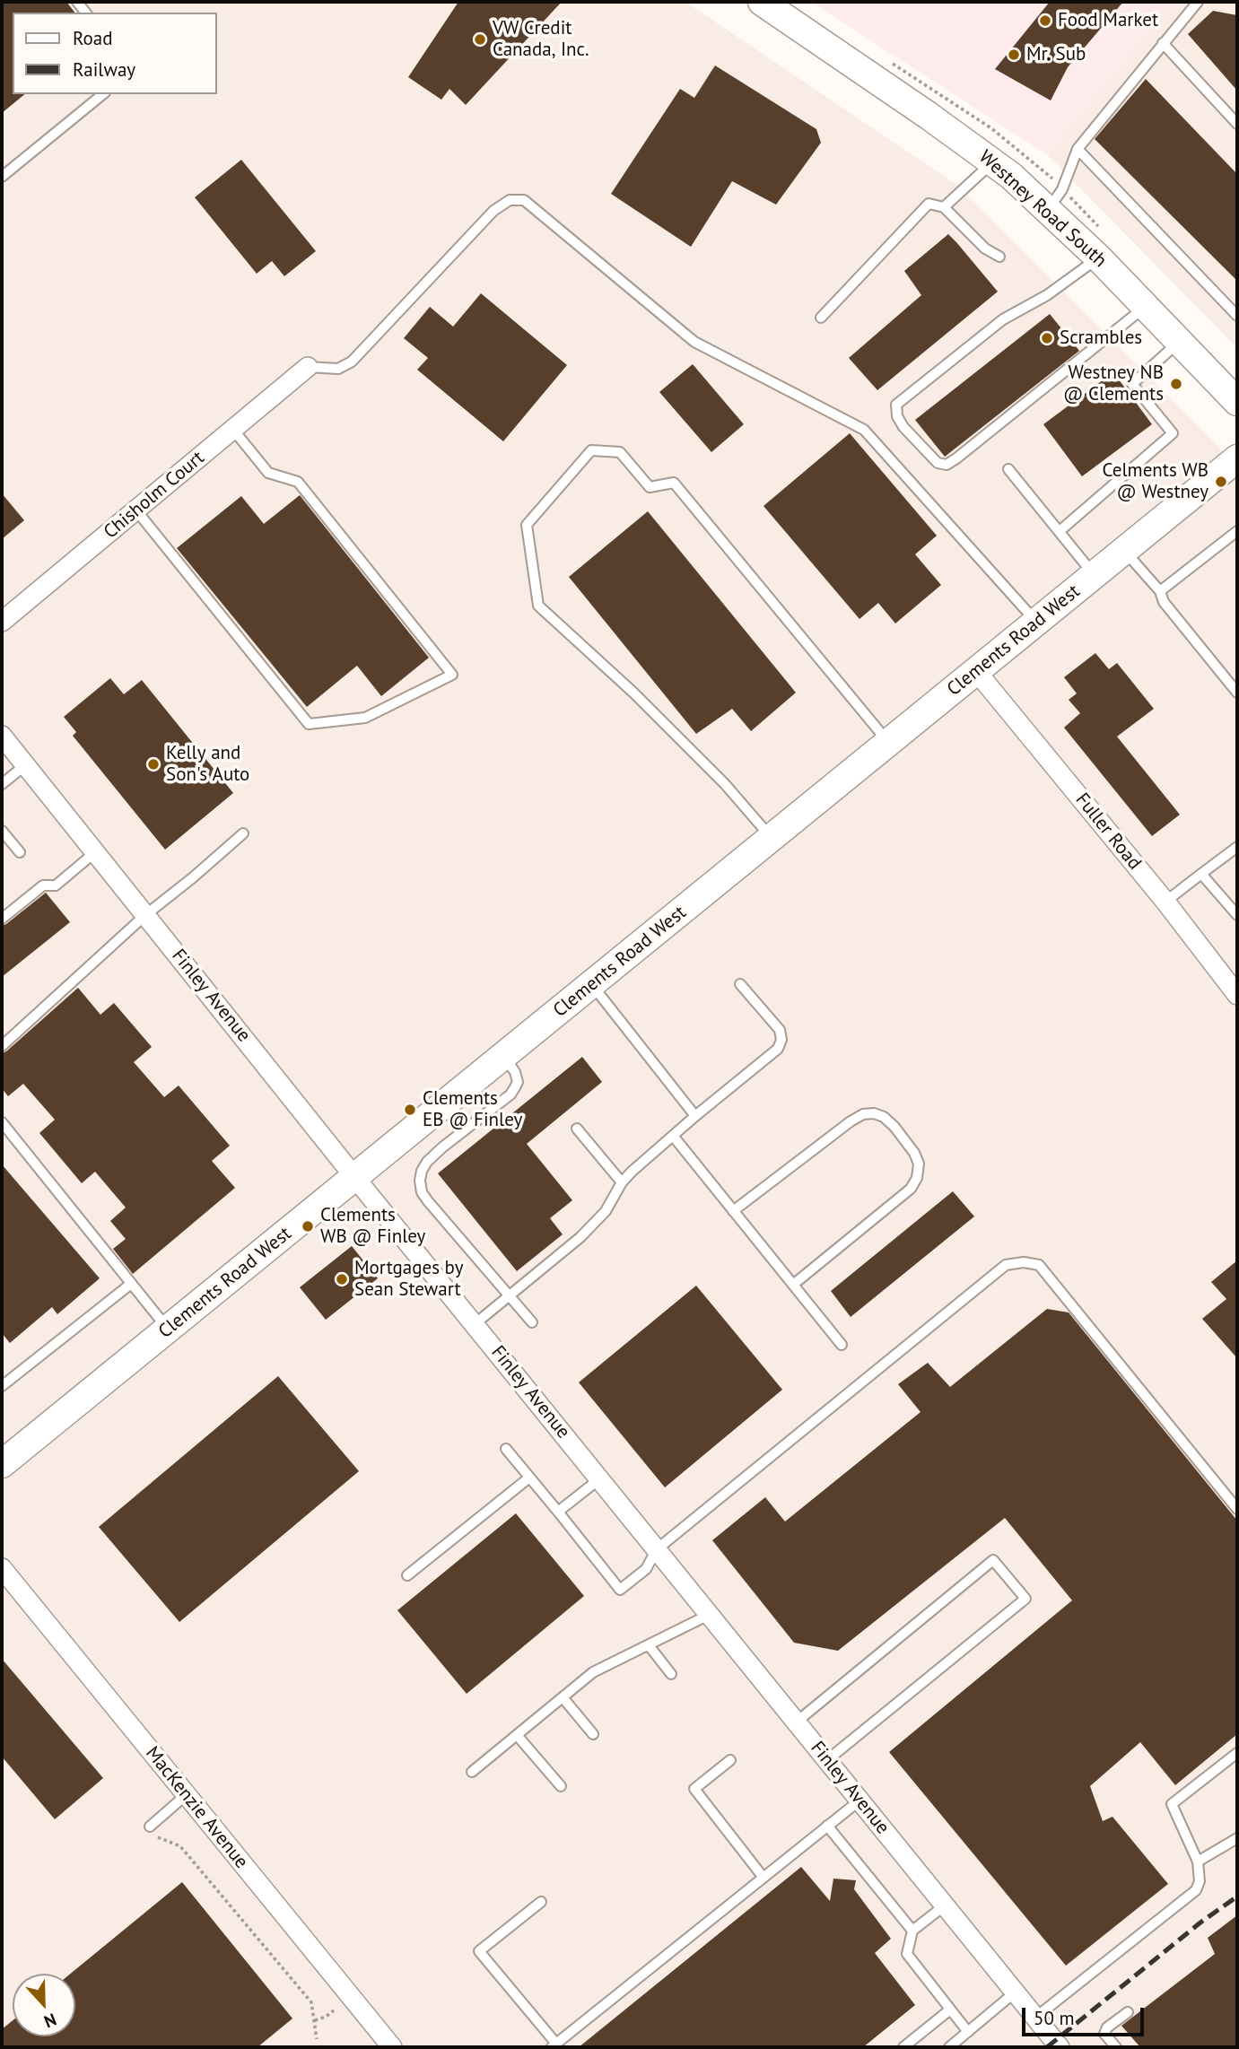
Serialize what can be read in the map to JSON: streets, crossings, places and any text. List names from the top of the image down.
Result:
{
  "streets": {
    "street": [
      "Westney Road South",
      "Chisholm Court",
      "Clements Road West",
      "Fuller Road",
      "Finley Avenue",
      "MacKenzie Avenue"
    ]
  },
  "crossings": [
    ["Clements Road West", "Fuller Road"],
    ["Clements Road West", "Finley Avenue"]
  ],
  "places": [
    "Food Market",
    "VW Credit Canada, Inc.",
    "Mr. Sub",
    "Scrambles",
    "Westney NB @ Clements",
    "Celments WB @ Westney",
    "Kelly and Son's Auto",
    "Clements EB @ Finley",
    "Clements WB @ Finley",
    "Mortgages by Sean Stewart"
  ],
  "legend": ["Road", "Railway"],
  "scale_bar": "50 m",
  "north": "bottom"
}
